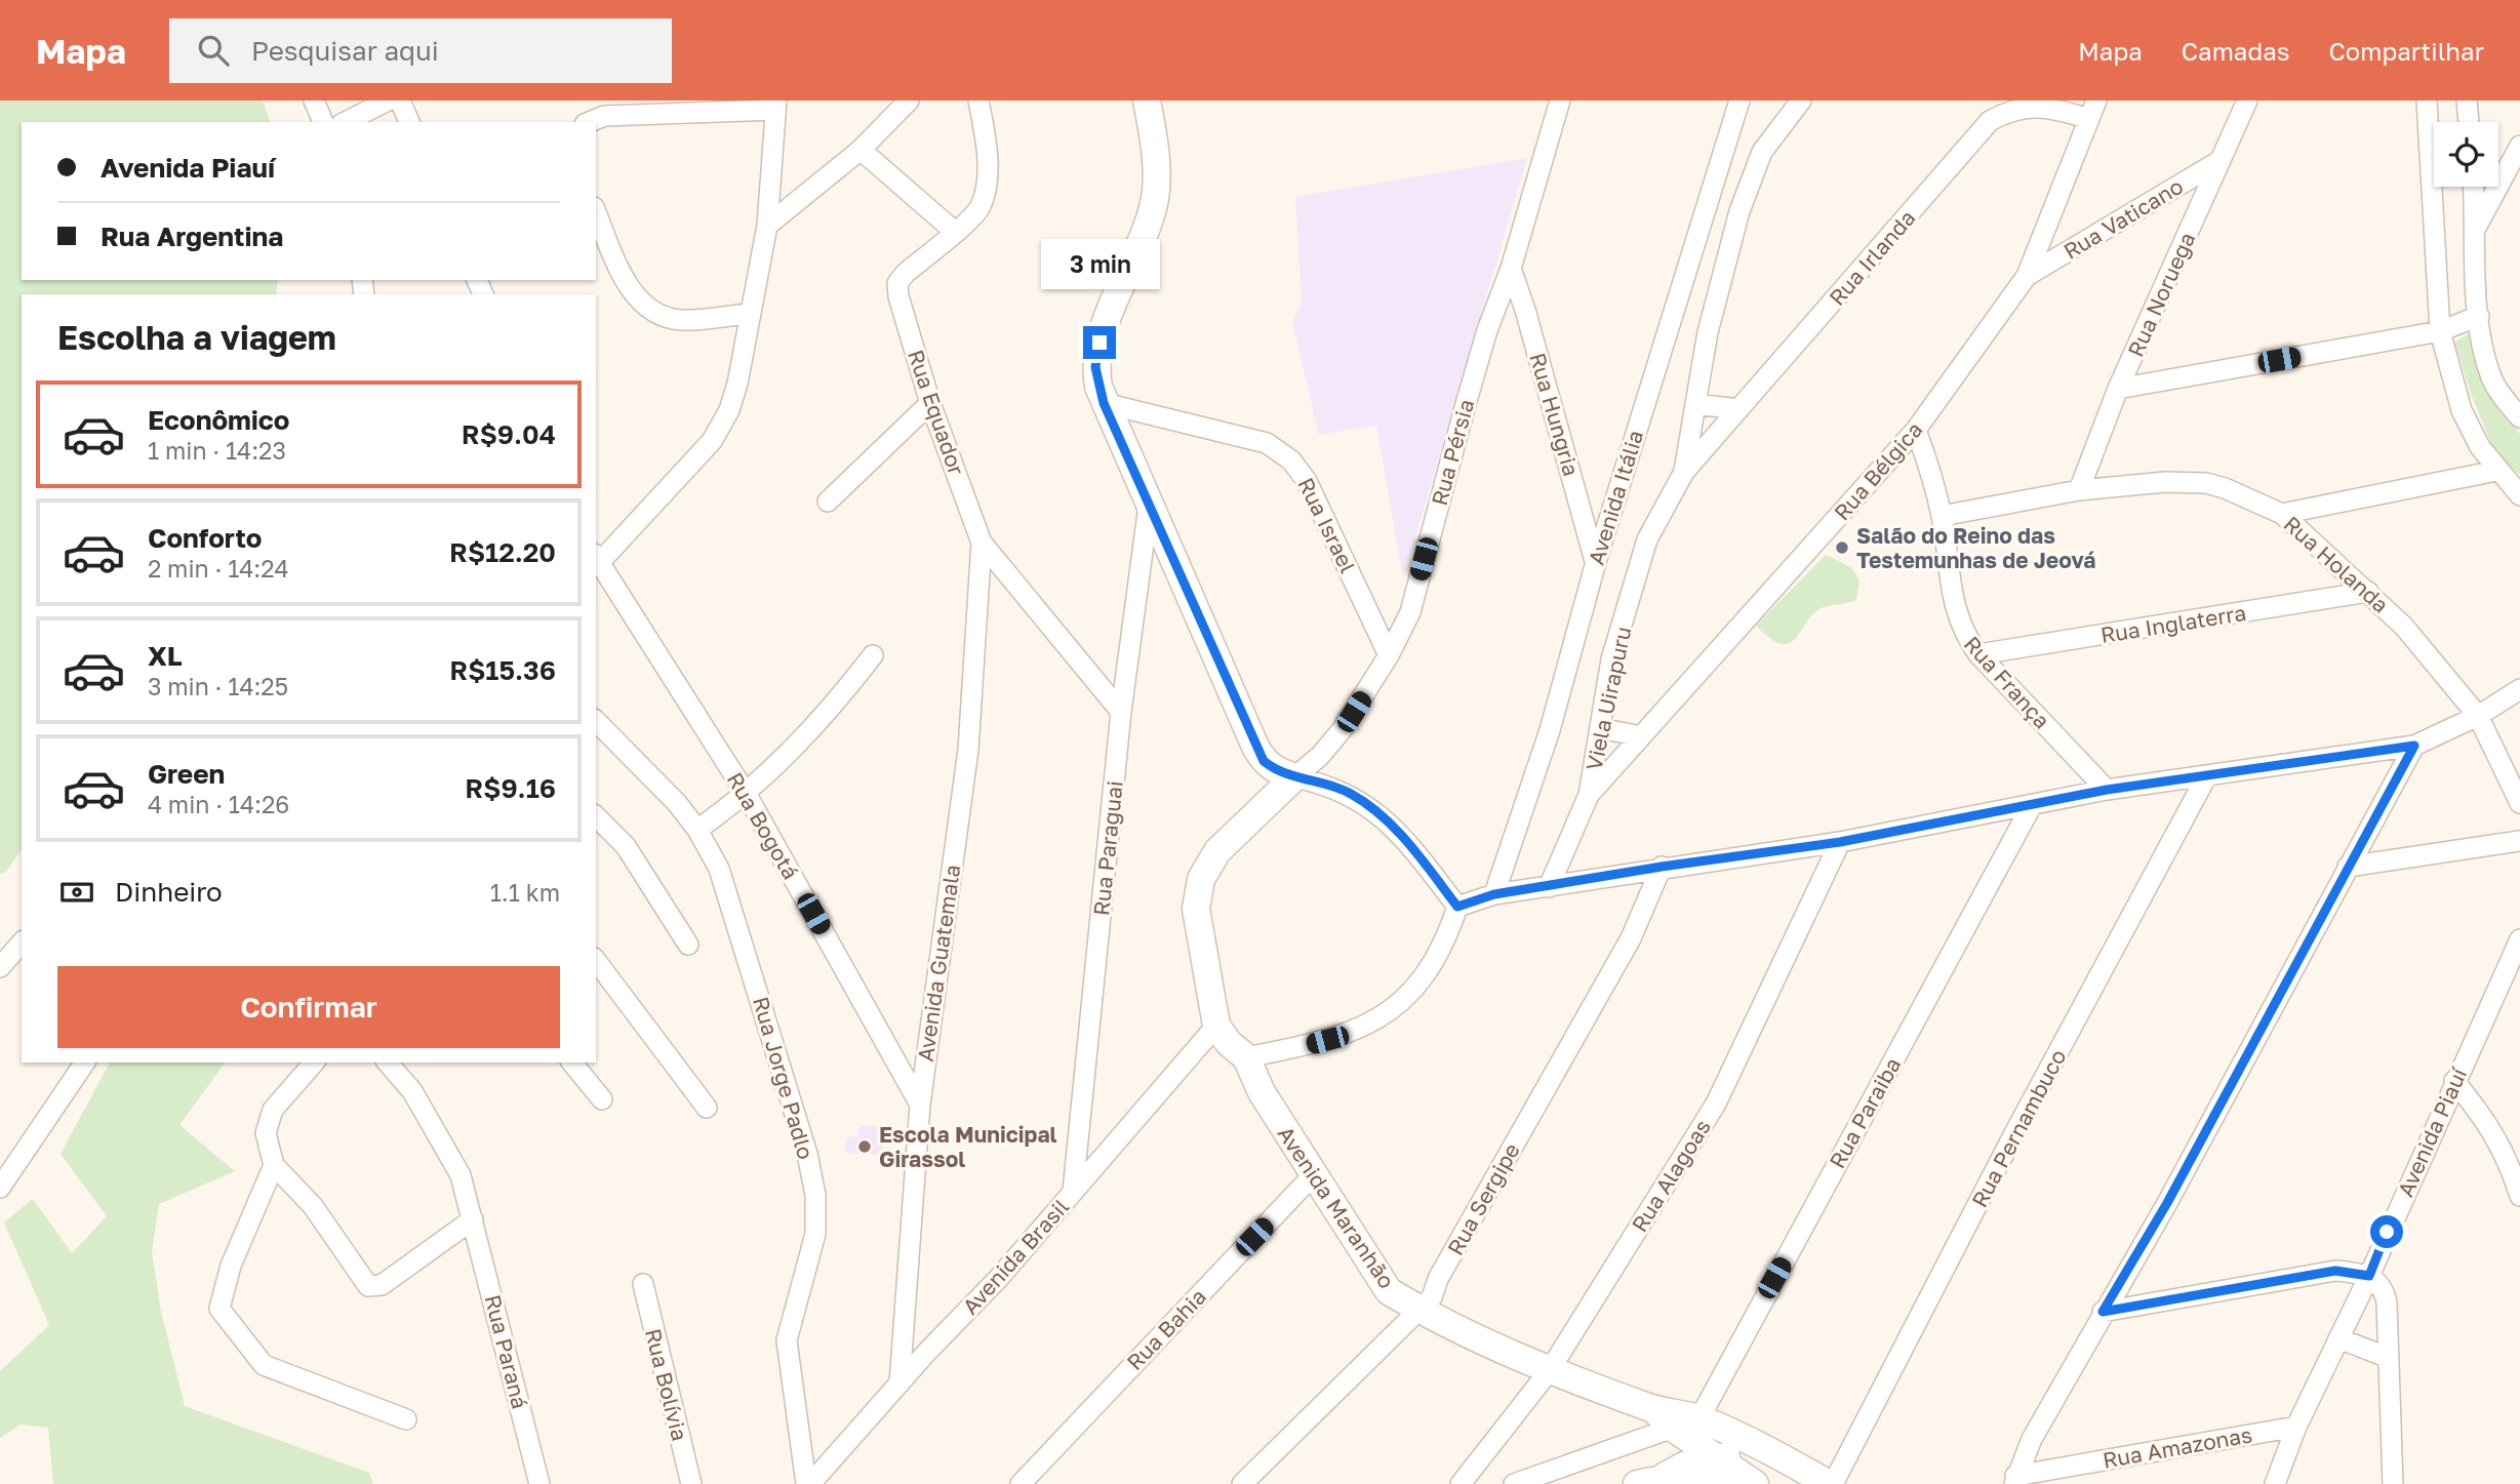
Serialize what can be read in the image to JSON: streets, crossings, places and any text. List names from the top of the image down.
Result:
{
  "streets": {
    "main road": ["Avenida Maranhão"],
    "street": [
      "Rua Vaticano",
      "Rua Irlanda",
      "Rua Noruega",
      "Rua Equador",
      "Rua Hungria",
      "Rua Pérsia",
      "Rua Bélgica",
      "Avenida Itália",
      "Rua Israel",
      "Rua Holanda",
      "Rua Inglaterra",
      "Rua França",
      "Viela Uirapuru",
      "Rua Bogotá",
      "Rua Paraguai",
      "Avenida Guatemala",
      "Rua Jorge Padlo",
      "Rua Paraiba",
      "Rua Pernambuco",
      "Avenida Piauí",
      "Rua Alagoas",
      "Rua Sergipe",
      "Avenida Brasil",
      "Rua Bahia",
      "Rua Paraná",
      "Rua Bolívia",
      "Rua Amazonas"
    ]
  },
  "crossings": [
    ["Rua Vaticano", "Rua Noruega"],
    ["Rua Vaticano", "Rua Bélgica"],
    ["Rua Irlanda", "Rua Bélgica"],
    ["Rua Irlanda", "Viela Uirapuru"],
    ["Rua Noruega", "Rua Holanda"],
    ["Rua Equador", "Rua Paraguai"],
    ["Rua Equador", "Avenida Guatemala"],
    ["Rua Hungria", "Rua Pérsia"],
    ["Rua Hungria", "Avenida Itália"],
    ["Rua Pérsia", "Rua Israel"],
    ["Rua Bélgica", "Rua França"],
    ["Rua Bélgica", "Viela Uirapuru"],
    ["Rua Holanda", "Rua Inglaterra"],
    ["Rua Holanda", "Rua França"],
    ["Rua Inglaterra", "Rua França"],
    ["Rua Bogotá", "Avenida Guatemala"],
    ["Rua Paraguai", "Avenida Brasil"],
    ["Avenida Guatemala", "Avenida Brasil"],
    ["Rua Jorge Padlo", "Avenida Brasil"],
    ["Rua Paraiba", "Avenida Maranhão"],
    ["Rua Pernambuco", "Avenida Maranhão"],
    ["Avenida Piauí", "Rua Amazonas"],
    ["Rua Alagoas", "Avenida Maranhão"],
    ["Rua Sergipe", "Avenida Maranhão"],
    ["Avenida Maranhão", "Avenida Brasil"],
    ["Avenida Maranhão", "Rua Bahia"]
  ],
  "places": ["Salão do Reino das Testemunhas de Jeová", "Escola Municipal Girassol"],
  "page": {
    "header": "Mapa",
    "search": "Pesquisar aqui",
    "nav": ["Mapa", "Camadas", "Compartilhar"],
    "banner": ["Avenida Piauí", "Rua Argentina"],
    "bubble": "3 min",
    "heading": "Escolha a viagem",
    "list": [
      {
        "name": "Econômico",
        "note": "1 min · 14:23",
        "value": "R$9.04"
      },
      {
        "name": "Conforto",
        "note": "2 min · 14:24",
        "value": "R$12.20"
      },
      {
        "name": "XL",
        "note": "3 min · 14:25",
        "value": "R$15.36"
      },
      {
        "name": "Green",
        "note": "4 min · 14:26",
        "value": "R$9.16"
      }
    ],
    "pay": ["Dinheiro", "1.1 km"],
    "buttons": "Confirmar"
  }
}
